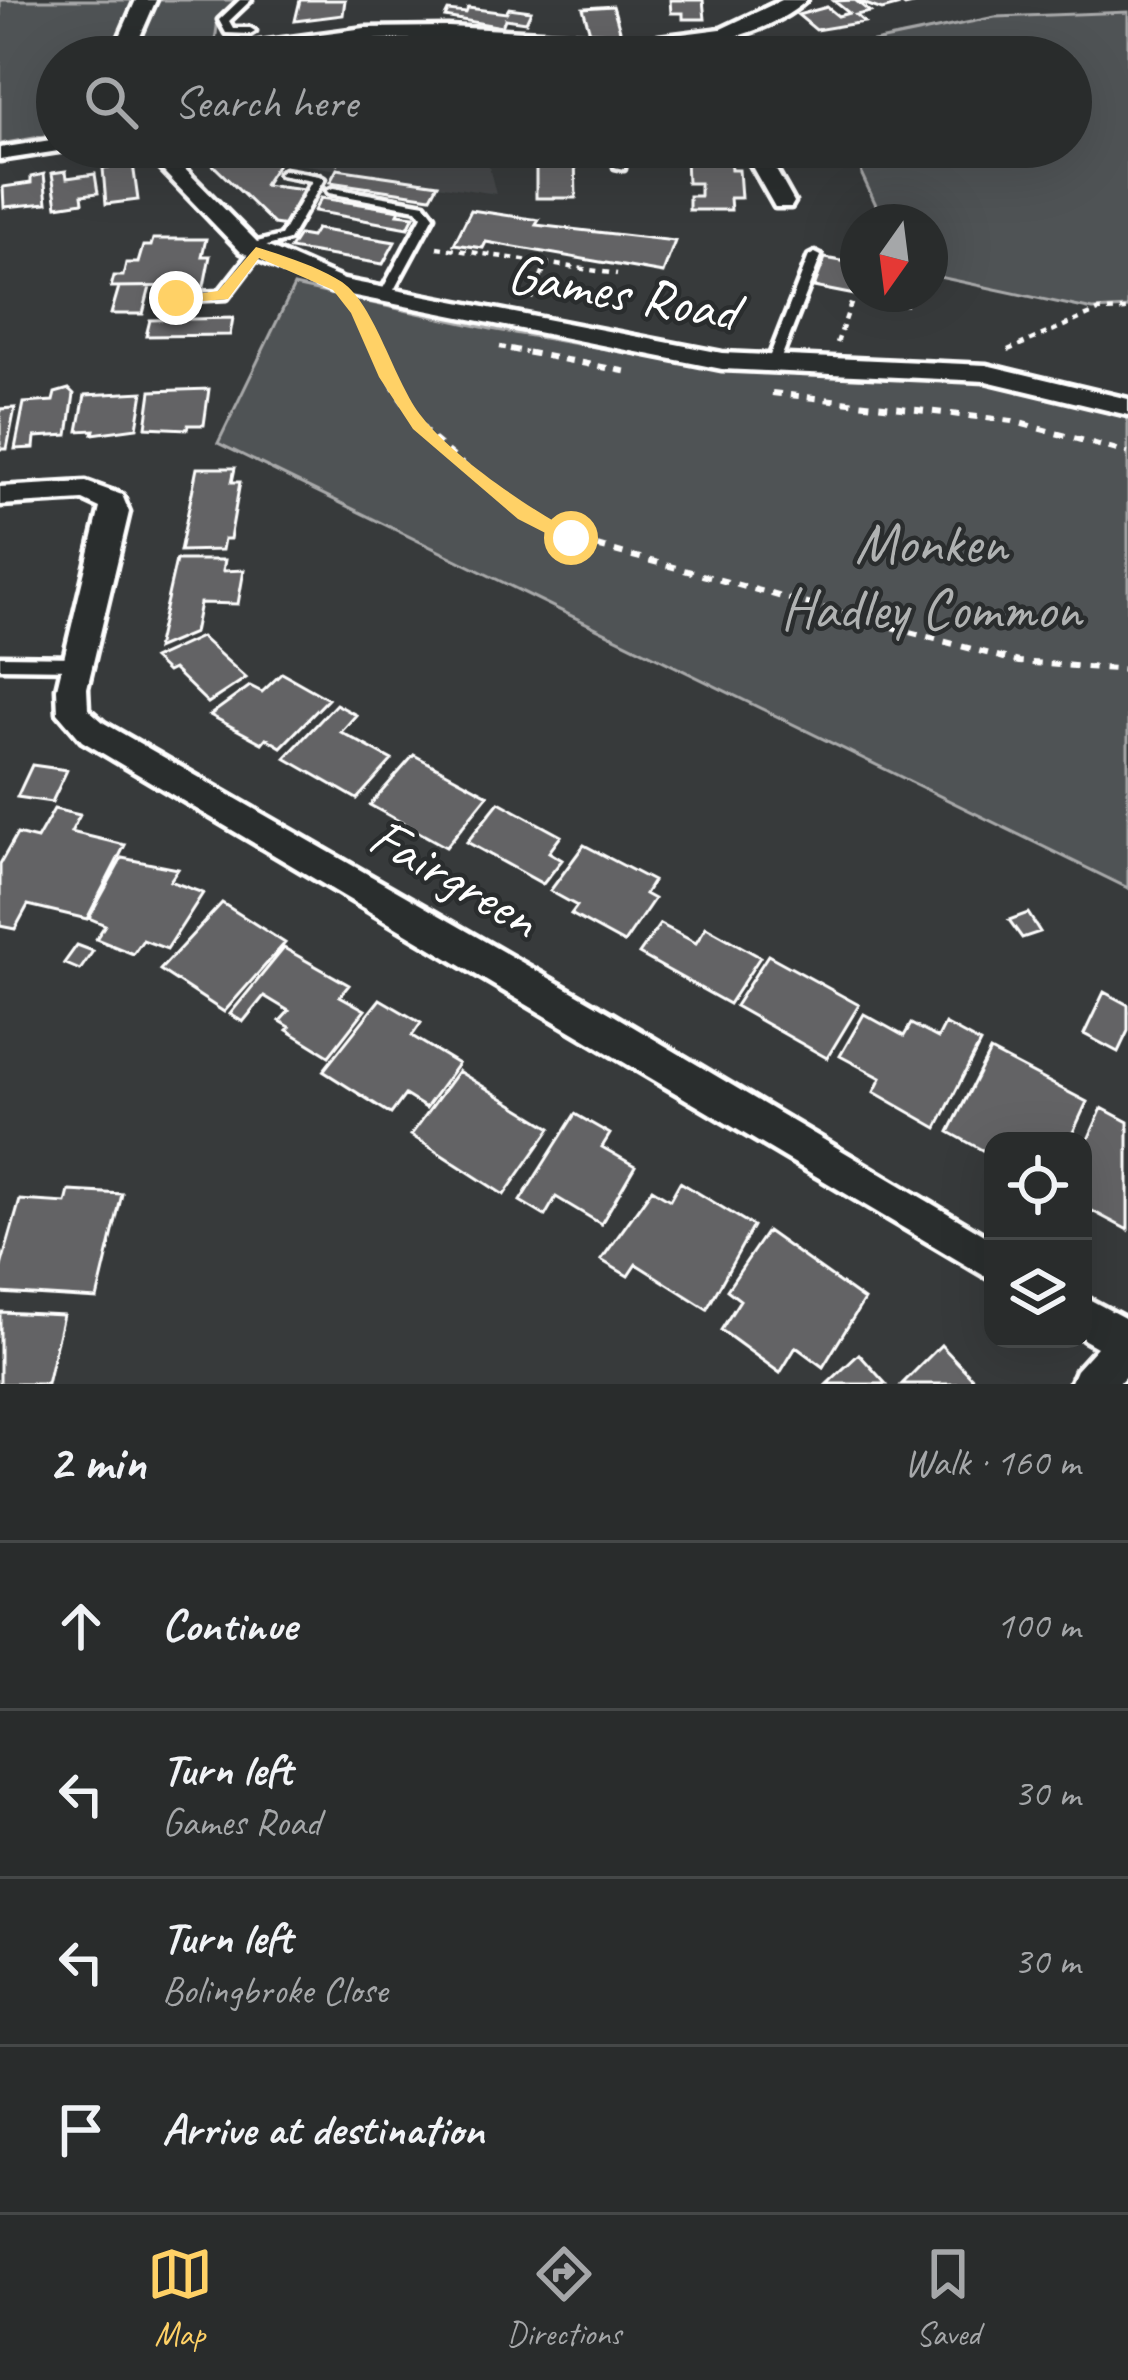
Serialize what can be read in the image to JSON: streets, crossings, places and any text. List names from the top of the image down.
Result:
{
  "streets": {
    "street": ["Games Road", "Fairgreen"]
  },
  "parks": ["Monken Hadley Common"],
  "north": "bottom",
  "page": {
    "search": "Search here",
    "heading": ["2 min", "Walk · 160 m"],
    "list": [
      ["Continue", "100 m"],
      ["Turn left", "Games Road", "30 m"],
      ["Turn left", "Bolingbroke Close", "30 m"],
      "Arrive at destination"
    ],
    "nav": ["Map", "Directions", "Saved"]
  }
}
